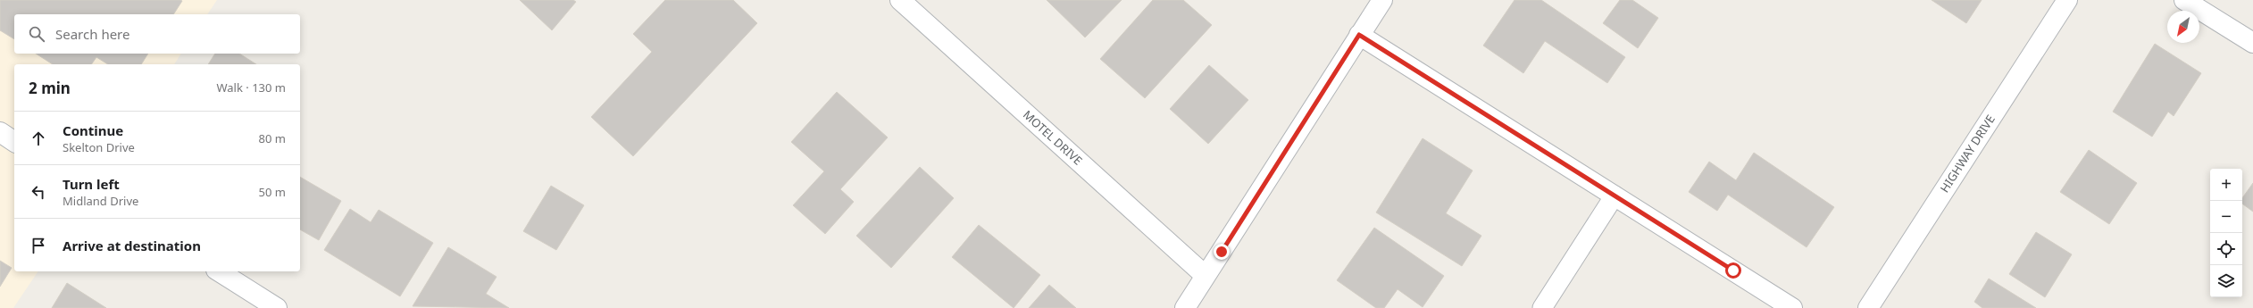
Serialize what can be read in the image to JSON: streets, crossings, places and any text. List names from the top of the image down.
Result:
{
  "streets": {
    "street": ["MOTEL DRIVE", "HIGHWAY DRIVE"]
  },
  "north": "bottom left",
  "page": {
    "search": "Search here",
    "heading": ["2 min", "Walk · 130 m"],
    "list": [
      ["Continue", "Skelton Drive", "80 m"],
      ["Turn left", "Midland Drive", "50 m"],
      "Arrive at destination"
    ],
    "map_buttons": ["+", "−"]
  }
}
